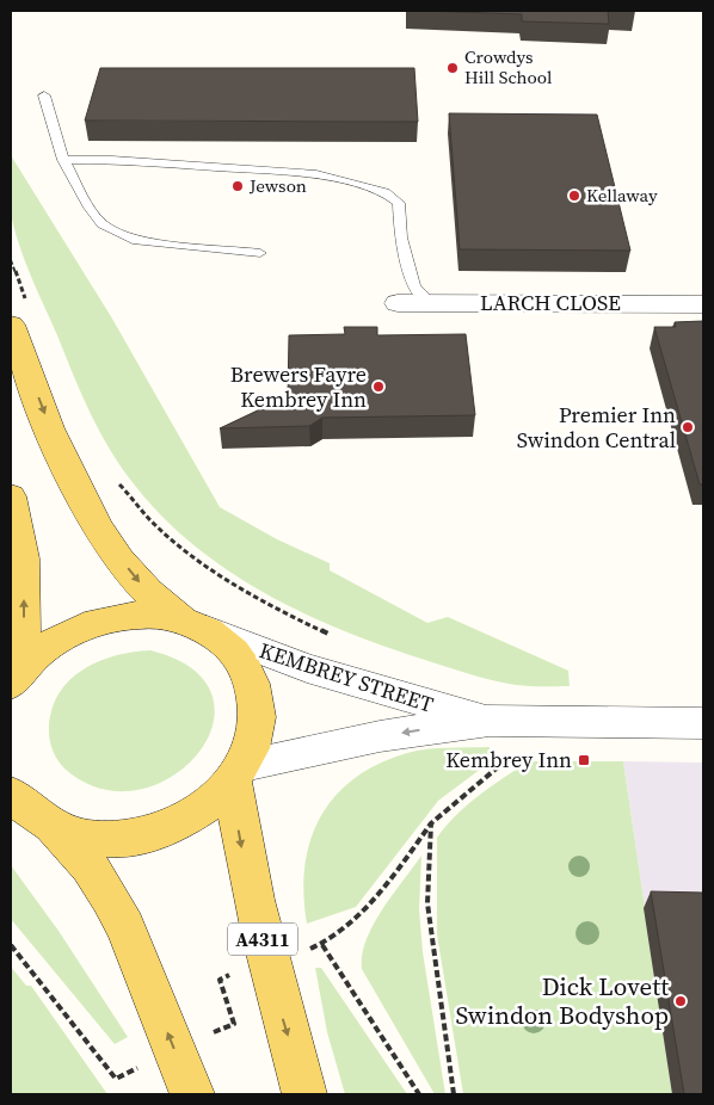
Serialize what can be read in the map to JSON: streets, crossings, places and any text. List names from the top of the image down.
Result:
{
  "streets": {
    "main road": ["A4311"],
    "street": ["LARCH CLOSE", "KEMBREY STREET"]
  },
  "crossings": [
    ["KEMBREY STREET", "A4311"]
  ],
  "places": {
    "other": [
      "Crowdys Hill School",
      "Jewson",
      "Kellaway",
      "Brewers Fayre Kembrey Inn",
      "Premier Inn Swindon Central",
      "Dick Lovett Swindon Bodyshop"
    ],
    "transit": ["Kembrey Inn"]
  }
}
